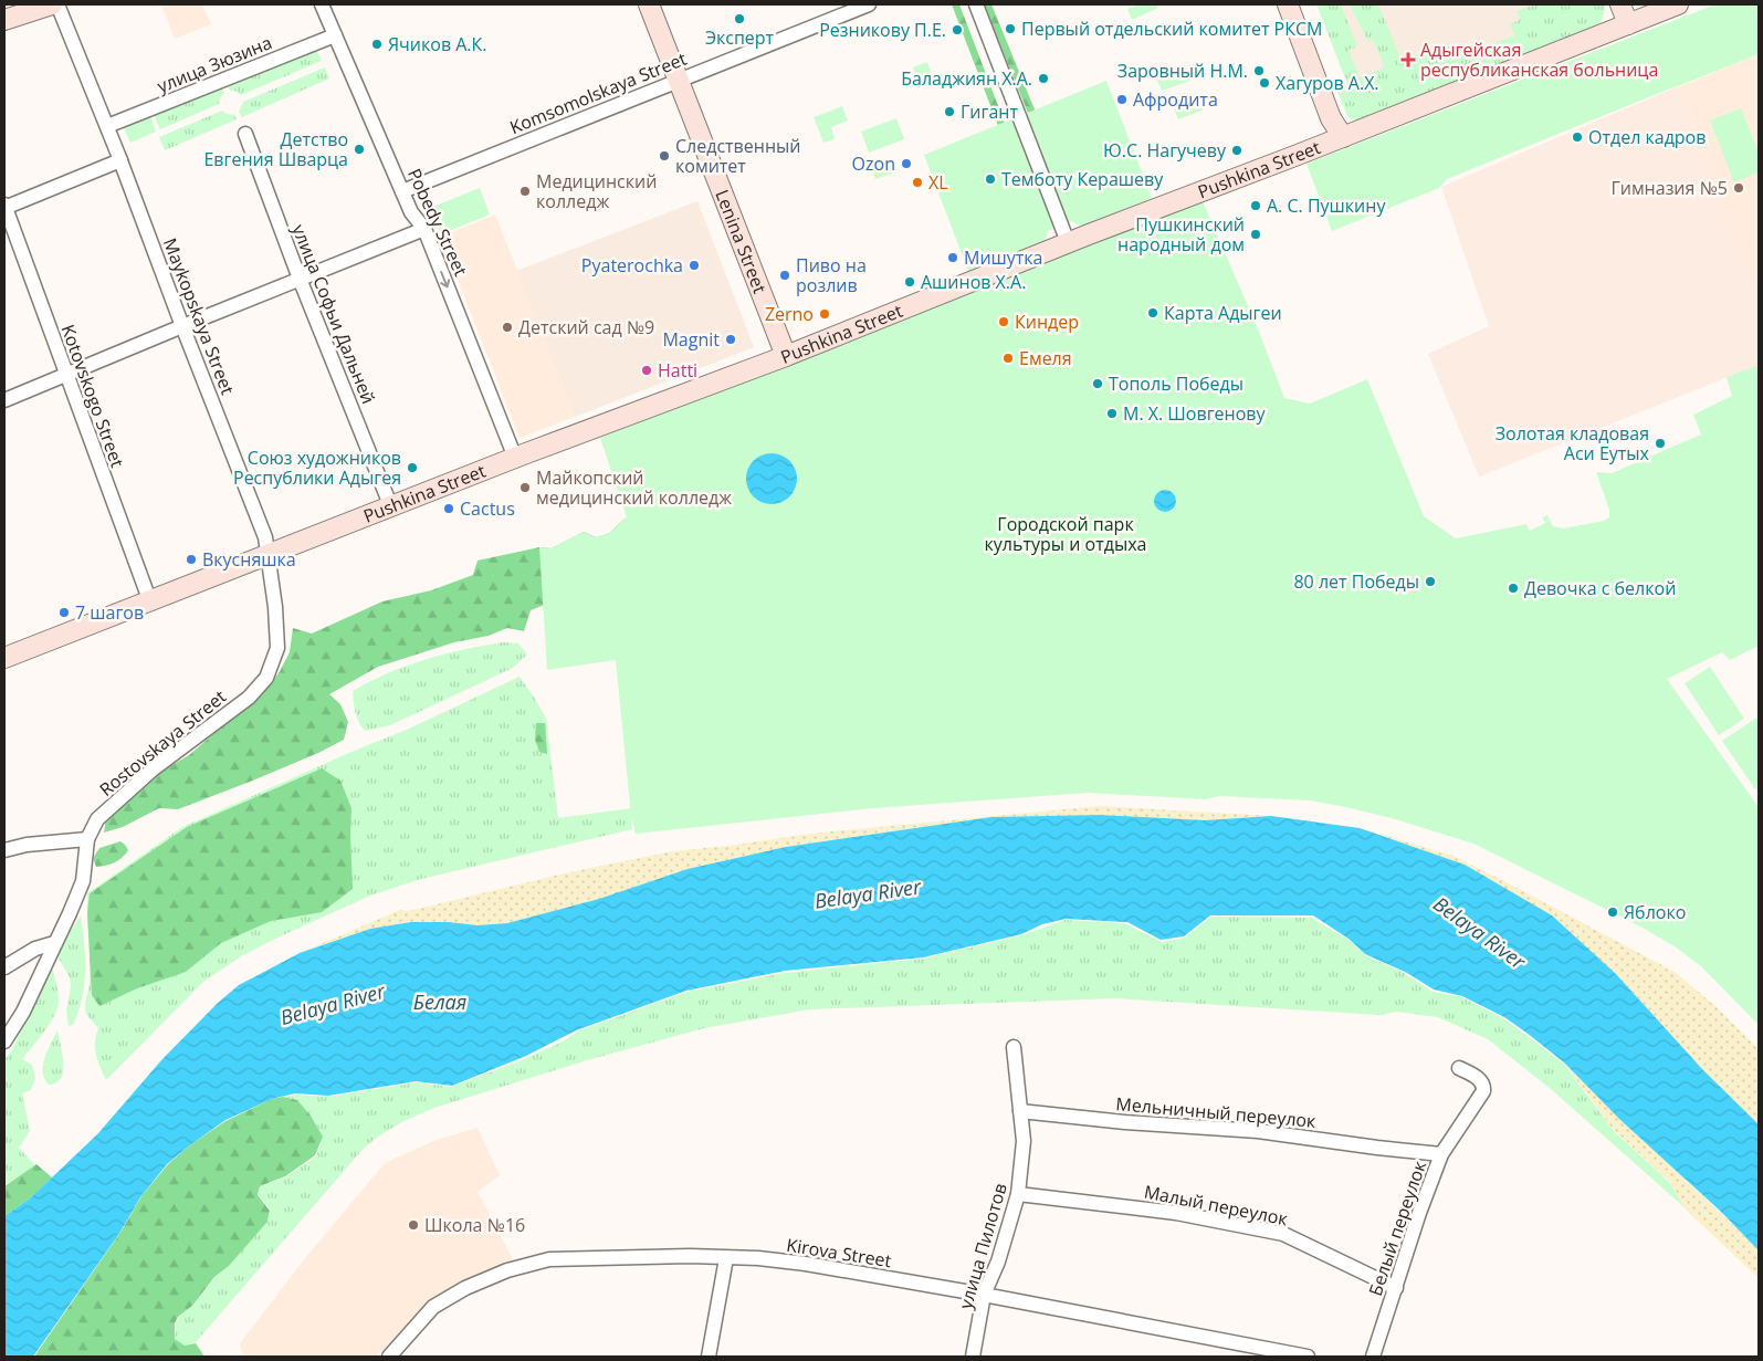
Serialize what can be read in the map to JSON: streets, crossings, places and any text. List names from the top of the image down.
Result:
{
  "streets": {
    "main road": ["Pushkina Street", "Lenina Street"],
    "street": [
      "улица Зюзина",
      "Komsomolskaya Street",
      "Pobedy Street",
      "улица Софьи Дальней",
      "Maykopskaya Street",
      "Kotovskogo Street",
      "Rostovskaya Street",
      "Мельничный переулок",
      "Малый переулок",
      "Белый переулок",
      "улица Пилотов",
      "Kirova Street"
    ]
  },
  "crossings": [
    ["улица Зюзина", "Pobedy Street"],
    ["улица Зюзина", "Maykopskaya Street"],
    ["Komsomolskaya Street", "Pobedy Street"],
    ["Komsomolskaya Street", "Lenina Street"],
    ["Pushkina Street", "Pobedy Street"],
    ["Pushkina Street", "Lenina Street"],
    ["Pushkina Street", "улица Софьи Дальней"],
    ["Pushkina Street", "Maykopskaya Street"],
    ["Pushkina Street", "Kotovskogo Street"],
    ["Maykopskaya Street", "Rostovskaya Street"],
    ["Мельничный переулок", "Белый переулок"],
    ["Мельничный переулок", "улица Пилотов"],
    ["Малый переулок", "Белый переулок"],
    ["Малый переулок", "улица Пилотов"],
    ["улица Пилотов", "Kirova Street"]
  ],
  "one_way": ["Pobedy Street"],
  "water": ["Belaya River", "Белая"],
  "parks": ["Городской парк культуры и отдыха"],
  "places": {
    "other": [
      "Эксперт",
      "Первый отдельский комитет РКСМ",
      "Резникову П.Е.",
      "Ячиков А.К.",
      "Заровный Н.М.",
      "Баладжиян Х.А.",
      "Хагуров А.Х.",
      "Афродита",
      "Гигант",
      "Отдел кадров",
      "Детство Евгения Шварца",
      "Ю.С. Нагучеву",
      "Следственный комитет",
      "Ozon",
      "Темботу Керашеву",
      "XL",
      "Гимназия №5",
      "Медицинский колледж",
      "А. С. Пушкину",
      "Пушкинский народный дом",
      "Мишутка",
      "Pyaterochka",
      "Пиво на розлив",
      "Ашинов Х.А.",
      "Карта Адыгеи",
      "Zerno",
      "Киндер",
      "Детский сад №9",
      "Magnit",
      "Емеля",
      "Hatti",
      "Тополь Победы",
      "М. Х. Шовгенову",
      "Золотая кладовая Аси Еутых",
      "Союз художников Республики Адыгея",
      "Майкопский медицинский колледж",
      "Cactus",
      "Вкусняшка",
      "80 лет Победы",
      "Девочка с белкой",
      "7 шагов",
      "Яблоко",
      "Школа №16"
    ],
    "health": ["Адыгейская республиканская больница"]
  }
}
